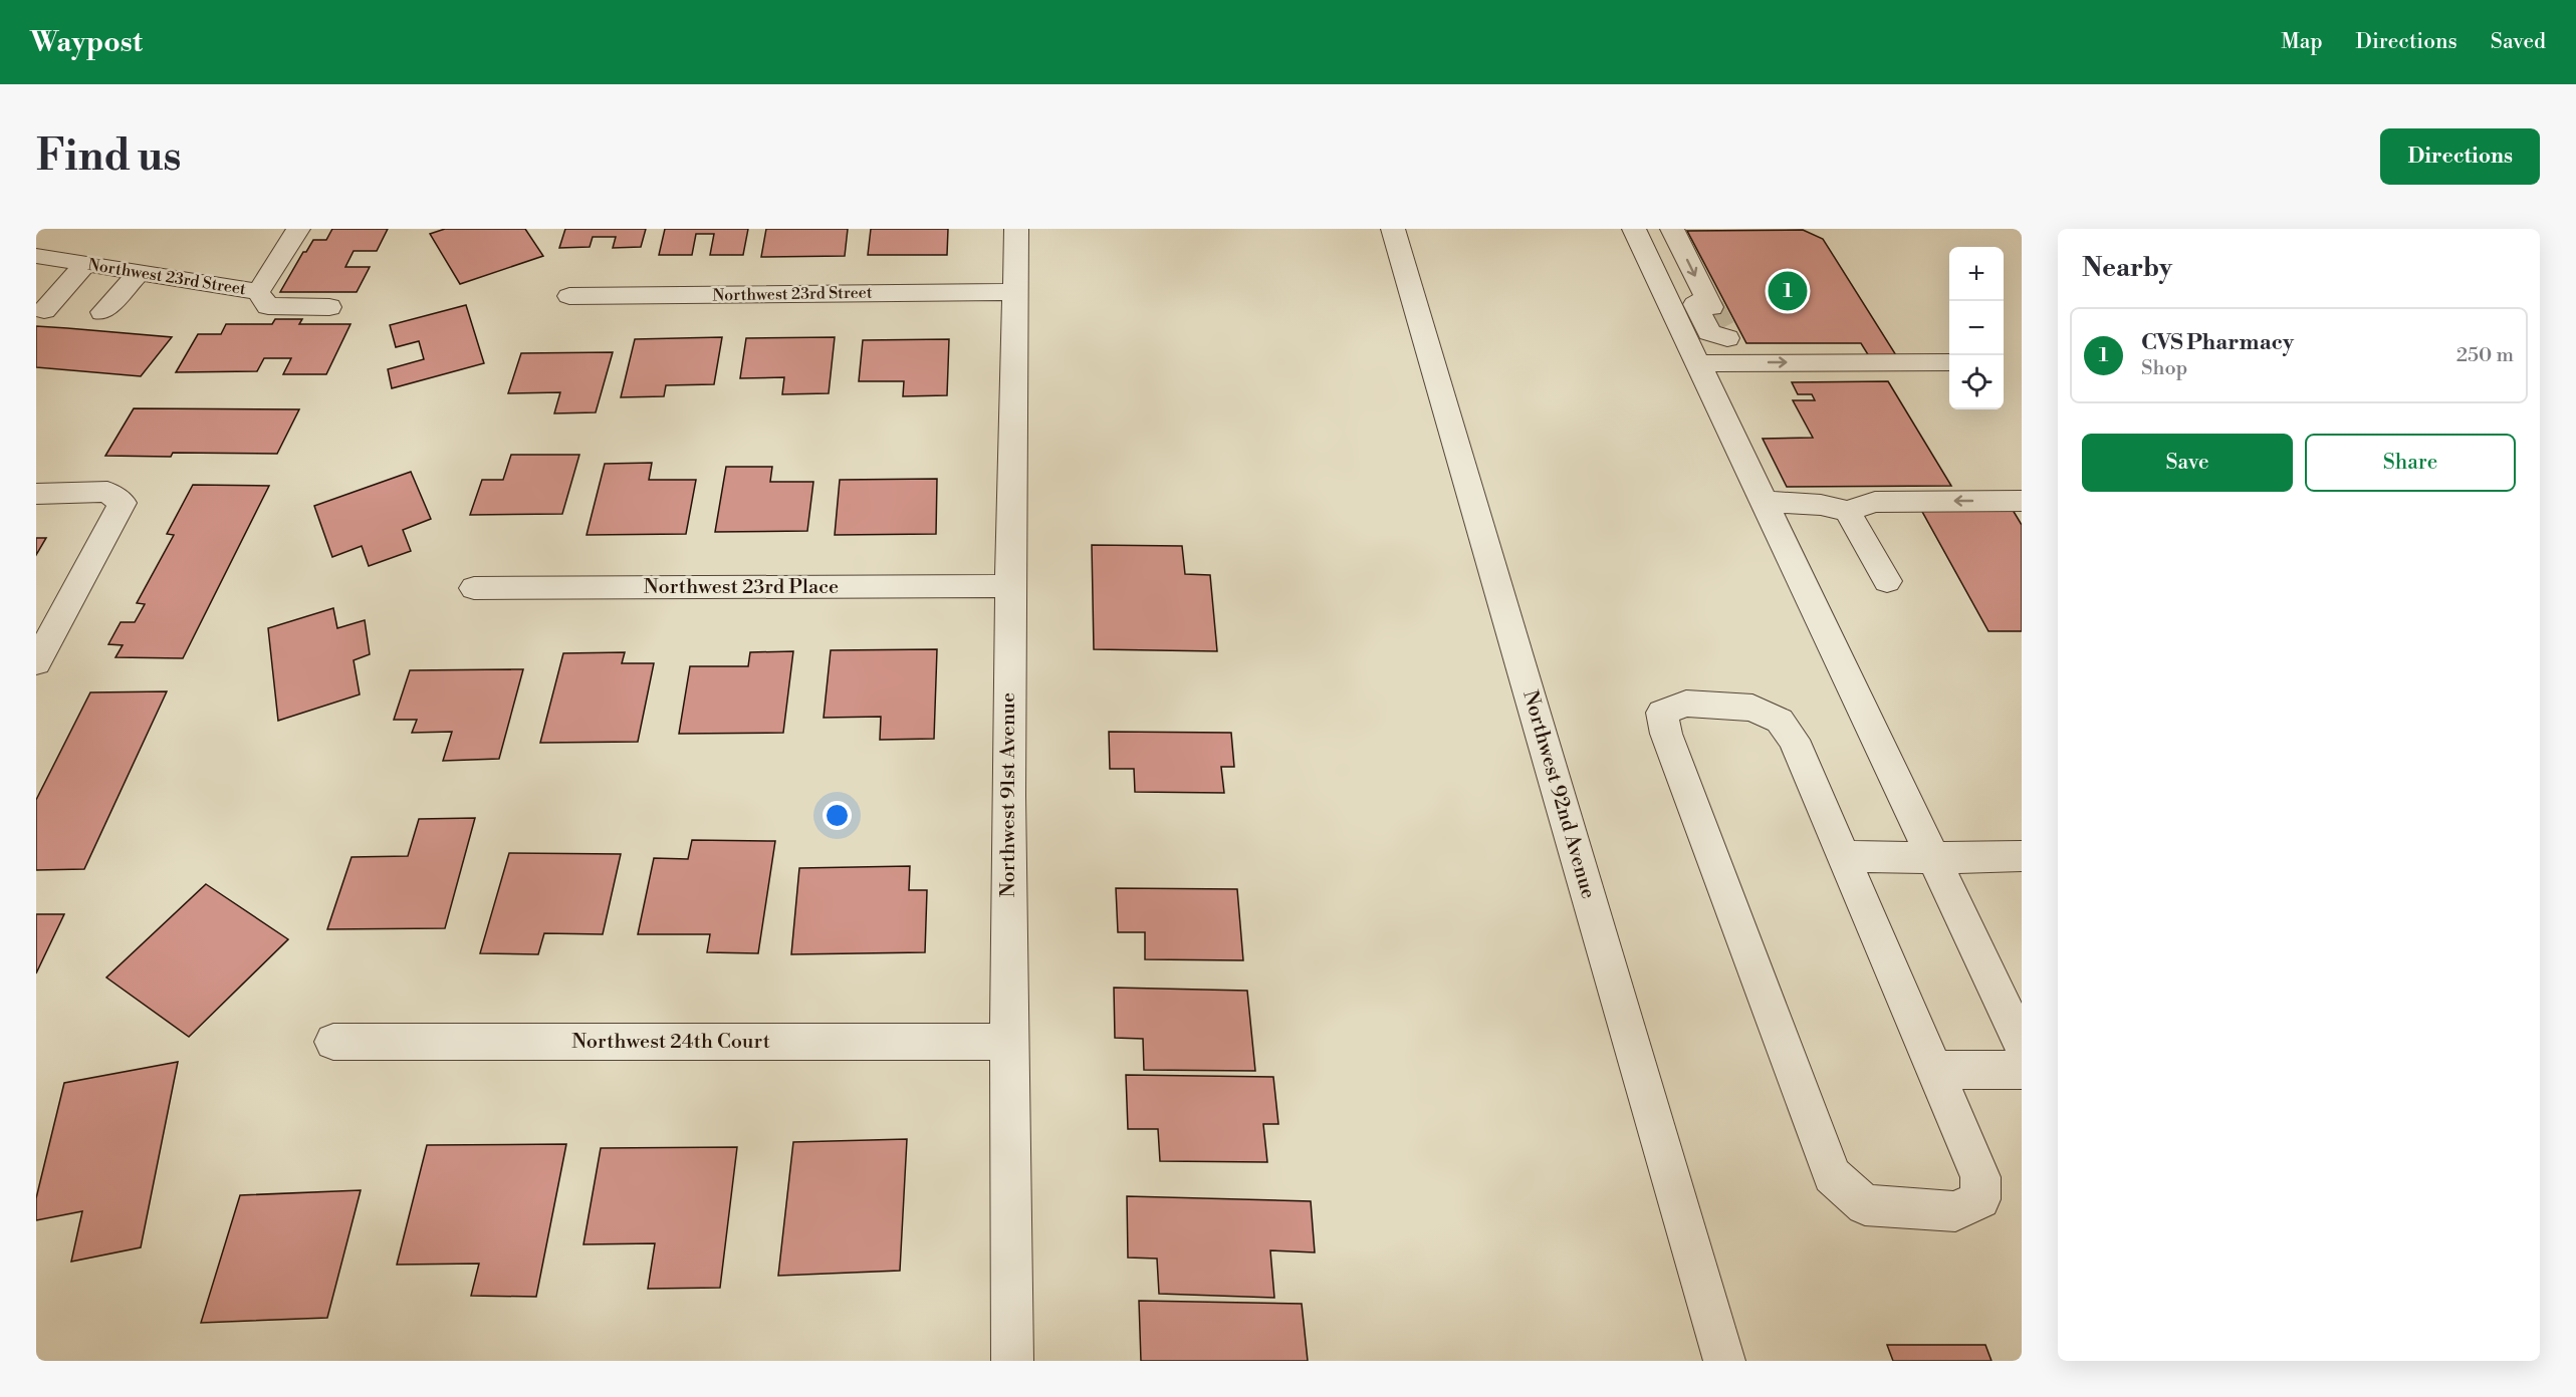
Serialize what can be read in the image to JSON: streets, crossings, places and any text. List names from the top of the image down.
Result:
{
  "streets": {
    "street": [
      "Northwest 23rd Street",
      "Northwest 23rd Place",
      "Northwest 91st Avenue",
      "Northwest 92nd Avenue",
      "Northwest 24th Court"
    ]
  },
  "crossings": [
    ["Northwest 23rd Street", "Northwest 91st Avenue"],
    ["Northwest 23rd Place", "Northwest 91st Avenue"],
    ["Northwest 91st Avenue", "Northwest 24th Court"]
  ],
  "page": {
    "header": "Waypost",
    "nav": ["Map", "Directions", "Saved"],
    "buttons": [
      "Directions",
      ["Save", "Share"]
    ],
    "title": "Find us",
    "heading": "Nearby",
    "map_buttons": ["+", "−"],
    "pins": "1",
    "list": [
      {
        "mark": "1",
        "name": "CVS Pharmacy",
        "note": "Shop",
        "value": "250 m"
      }
    ]
  }
}
